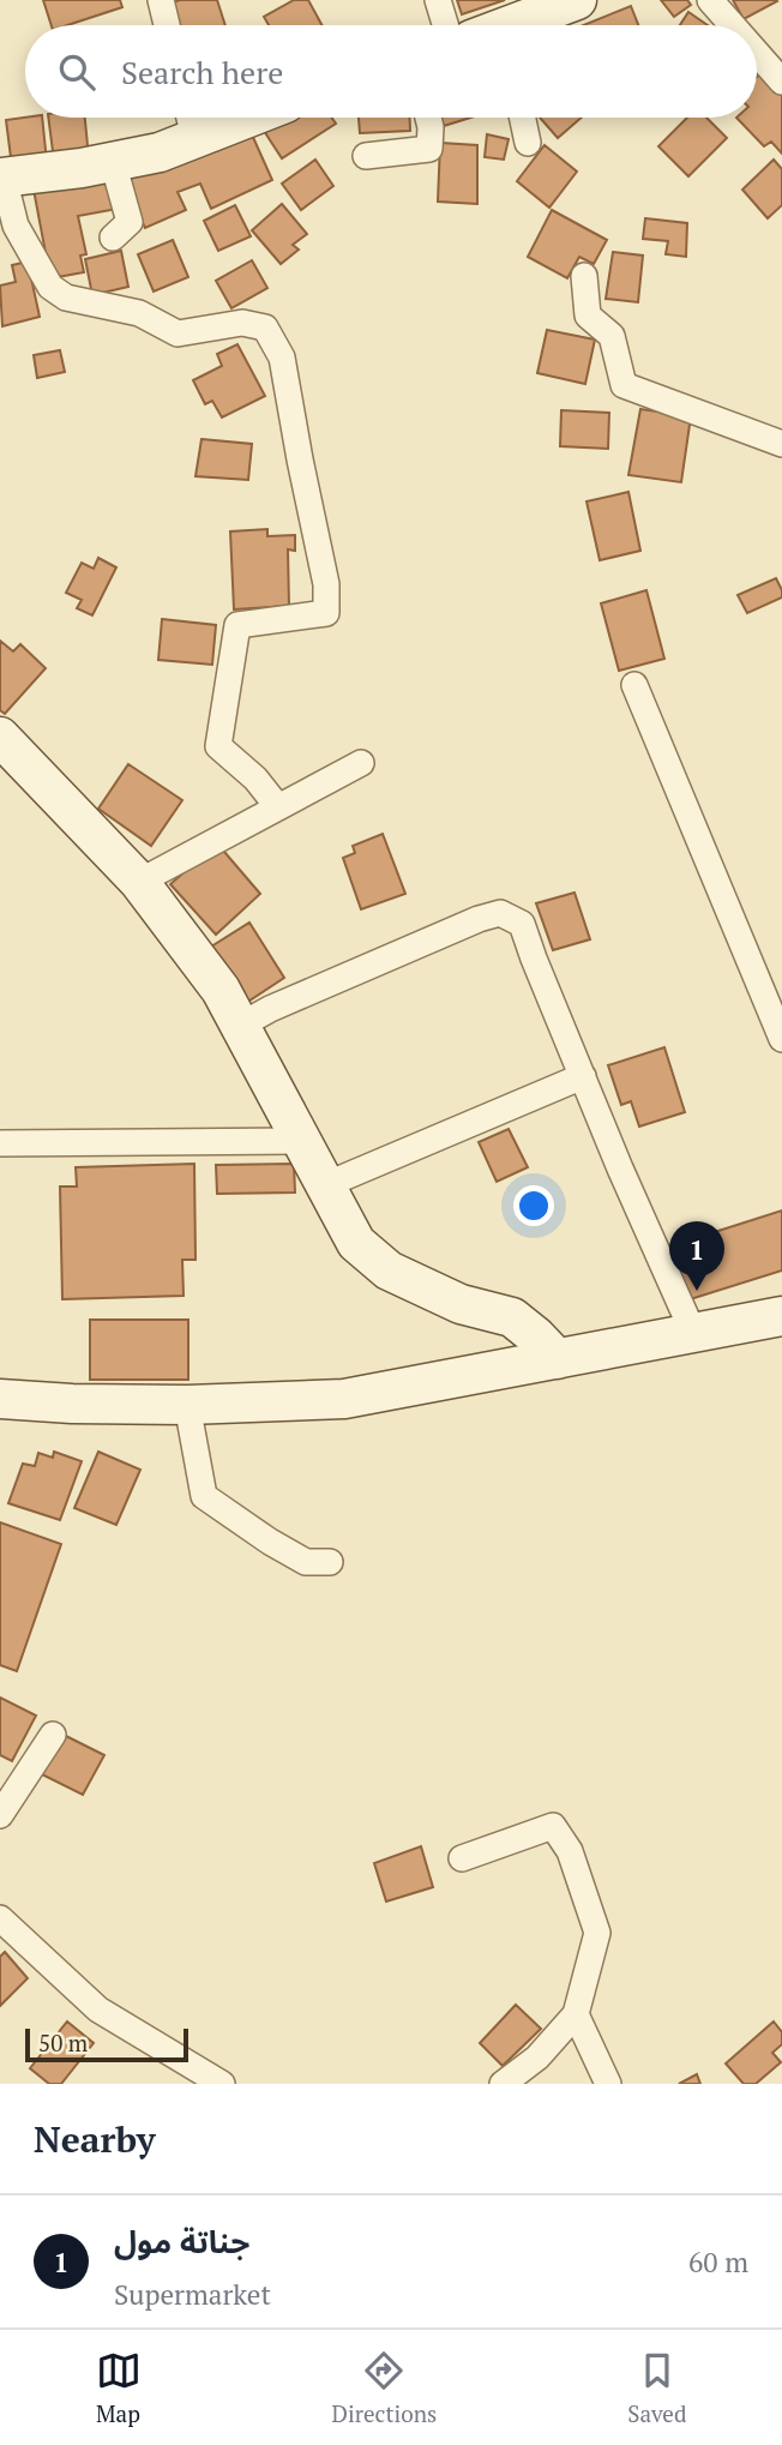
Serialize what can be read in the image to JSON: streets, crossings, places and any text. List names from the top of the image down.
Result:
{
  "scale_bar": "50 m",
  "page": {
    "search": "Search here",
    "pins": "1",
    "scale": "50 m",
    "heading": "Nearby",
    "list": [
      {
        "mark": "1",
        "name": "جناتة مول",
        "note": "Supermarket",
        "value": "60 m"
      }
    ],
    "nav": ["Map", "Directions", "Saved"]
  }
}
